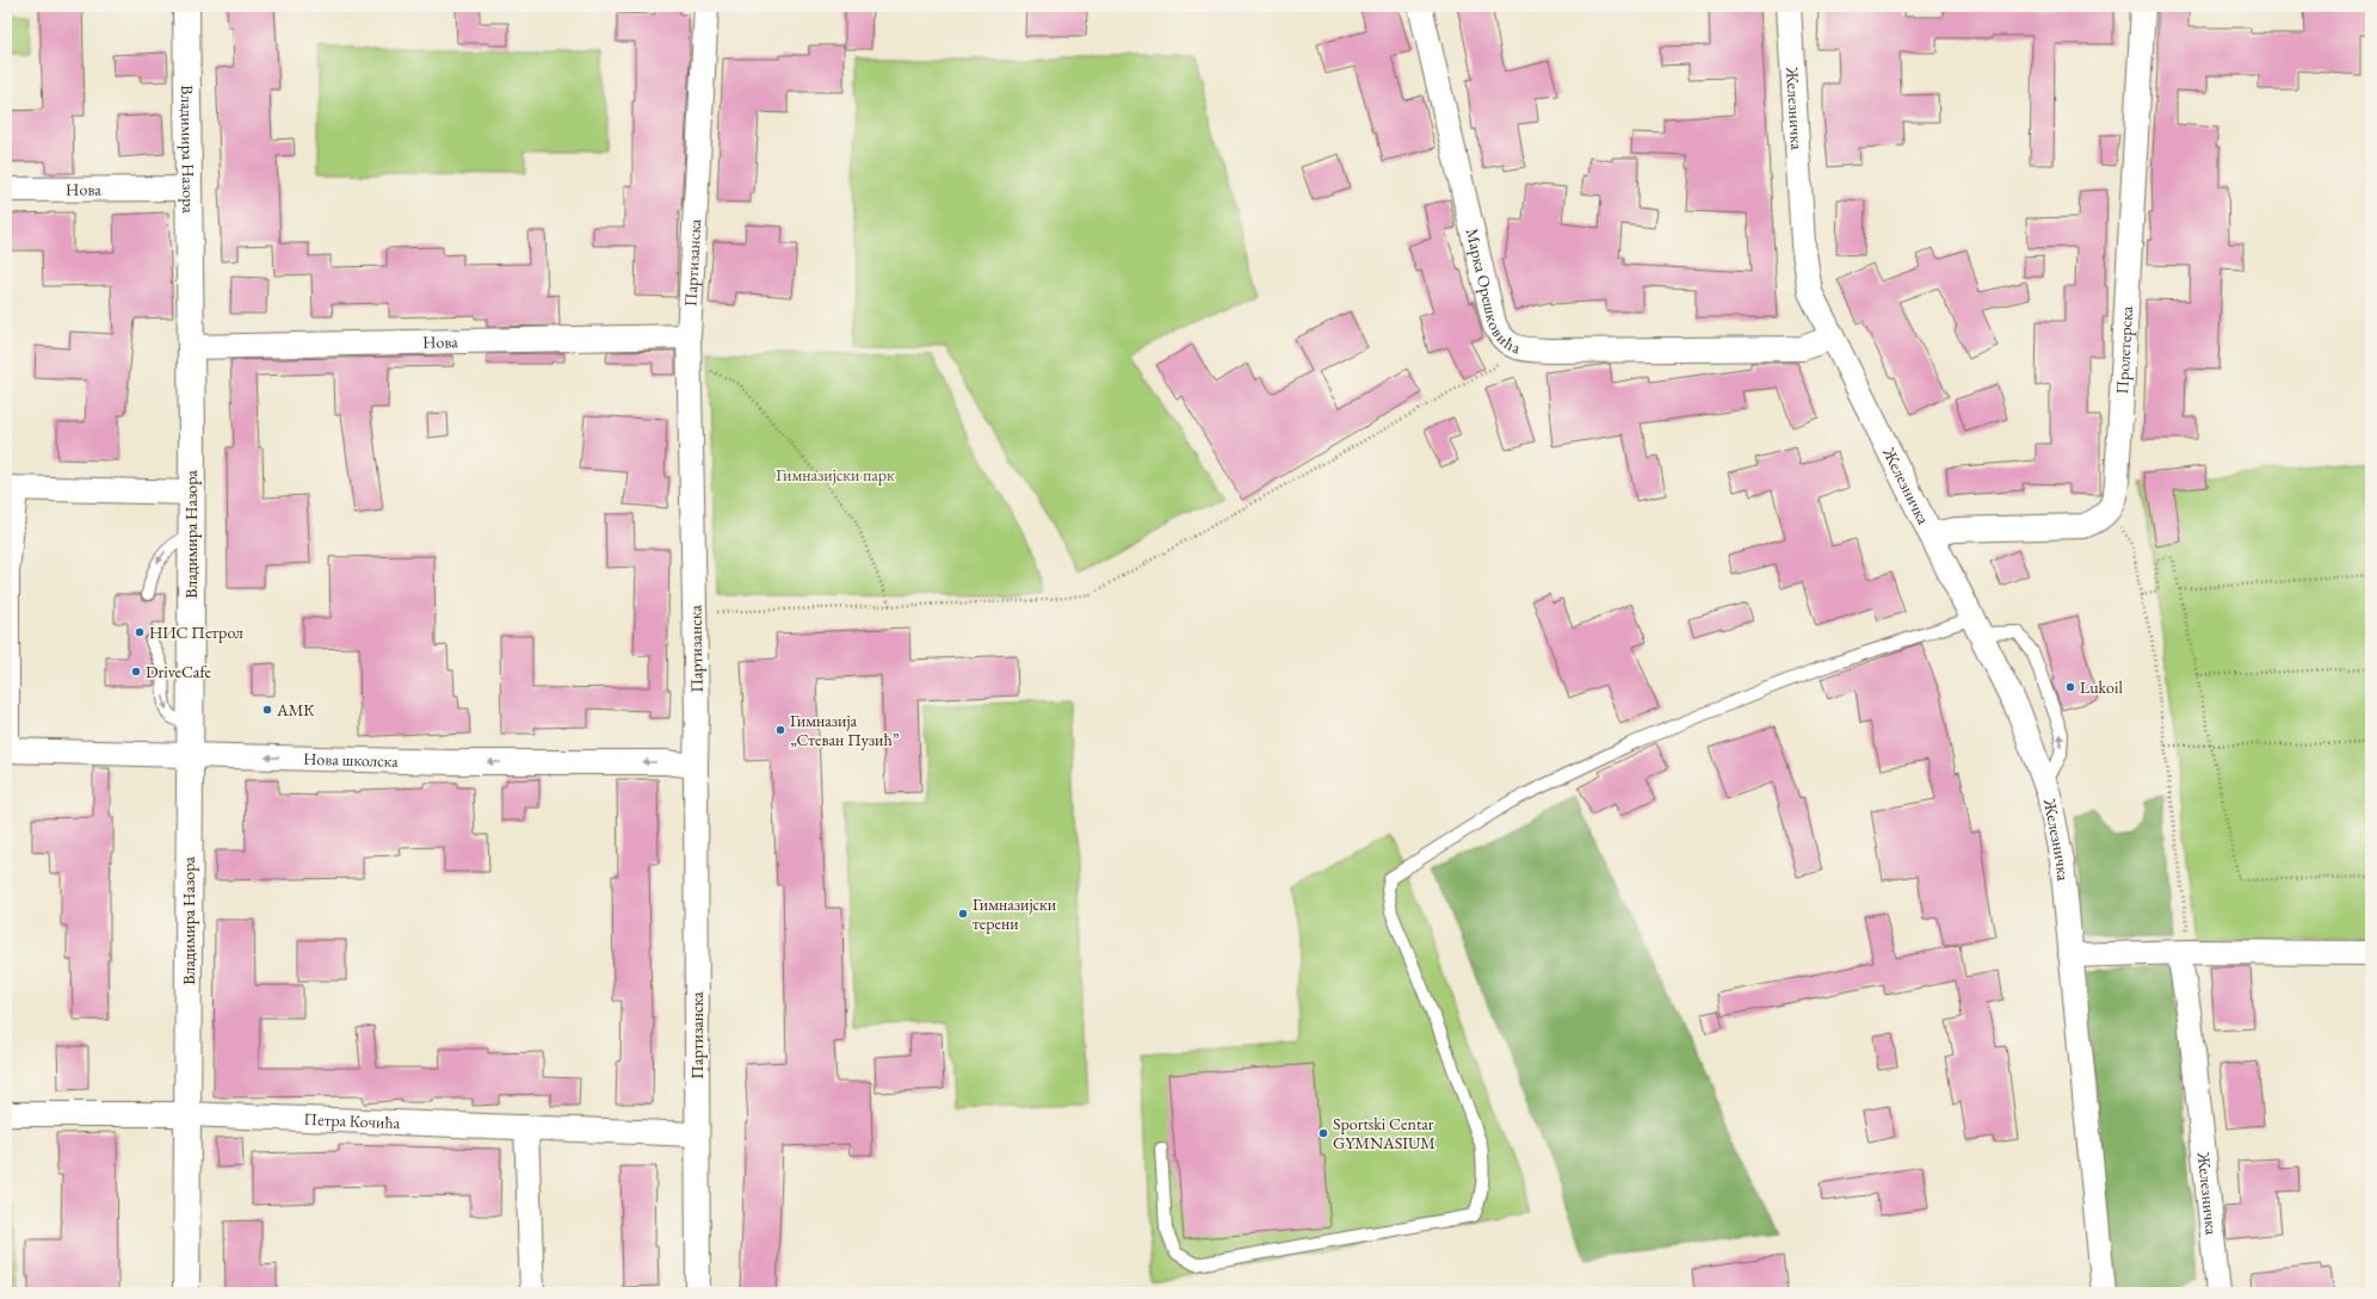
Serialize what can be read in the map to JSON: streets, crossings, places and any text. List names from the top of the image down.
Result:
{
  "streets": {
    "street": [
      "Железничка",
      "Владимира Назора",
      "Нова",
      "Партизанска",
      "Марка Орешковића",
      "Пролетерска",
      "Нова школска",
      "Петра Кочића"
    ]
  },
  "crossings": [
    ["Железничка", "Марка Орешковића"],
    ["Владимира Назора", "Нова"],
    ["Владимира Назора", "Нова школска"],
    ["Владимира Назора", "Петра Кочића"],
    ["Нова", "Партизанска"],
    ["Партизанска", "Нова школска"],
    ["Партизанска", "Петра Кочића"]
  ],
  "one_way": ["Нова школска"],
  "parks": ["Гимназијски парк"],
  "places": [
    "НИС Петрол",
    "DriveCafe",
    "Lukoil",
    "АМК",
    "Гимназија „Стеван Пузић”",
    "Гимназијски терени",
    "Sportski Centar GYMNASIUM"
  ]
}
